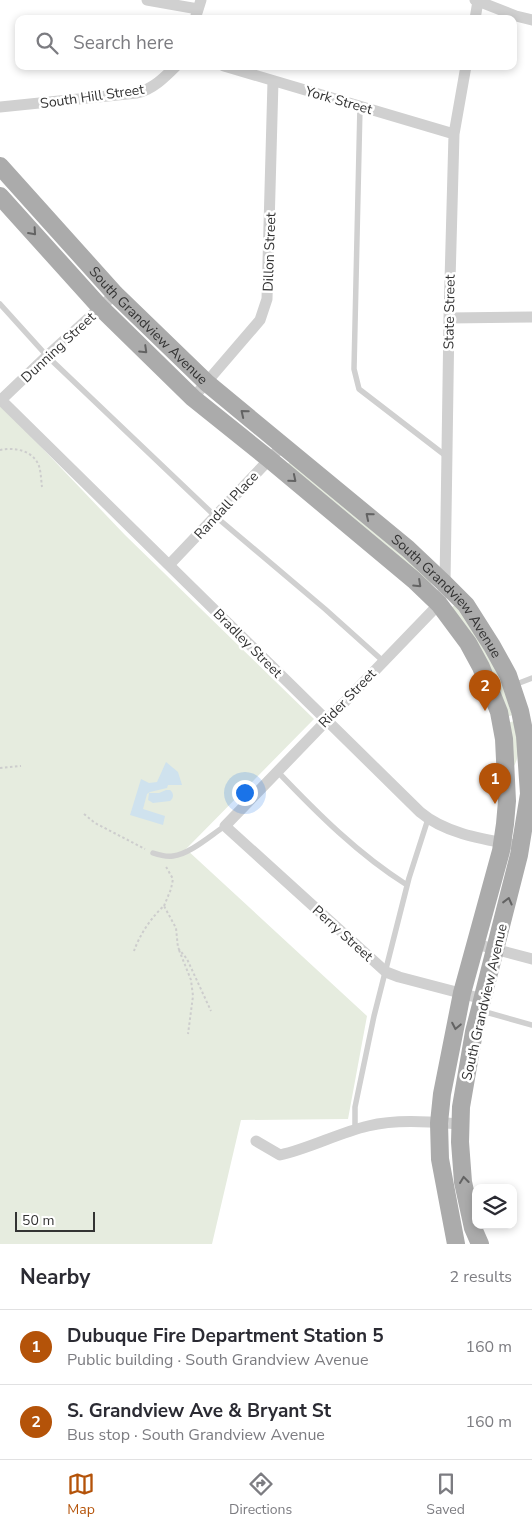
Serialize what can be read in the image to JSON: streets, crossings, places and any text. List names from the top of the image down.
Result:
{
  "streets": {
    "main road": ["South Grandview Avenue"],
    "street": [
      "South Hill Street",
      "York Street",
      "Dillon Street",
      "State Street",
      "Dunning Street",
      "Randall Place",
      "Bradley Street",
      "Rider Street",
      "Perry Street"
    ]
  },
  "crossings": [
    ["York Street", "Dillon Street"],
    ["York Street", "State Street"],
    ["Dillon Street", "South Grandview Avenue"],
    ["State Street", "Rider Street"],
    ["South Grandview Avenue", "Dunning Street"],
    ["South Grandview Avenue", "Randall Place"],
    ["South Grandview Avenue", "Bradley Street"],
    ["South Grandview Avenue", "Rider Street"],
    ["South Grandview Avenue", "Perry Street"],
    ["Dunning Street", "Bradley Street"],
    ["Randall Place", "Bradley Street"],
    ["Bradley Street", "Rider Street"],
    ["Rider Street", "Perry Street"]
  ],
  "scale_bar": "50 m",
  "page": {
    "search": "Search here",
    "pins": ["2", "1"],
    "scale": "50 m",
    "heading": ["Nearby", "2 results"],
    "list": [
      {
        "mark": "1",
        "name": "Dubuque Fire Department Station 5",
        "note": "Public building · South Grandview Avenue",
        "value": "160 m"
      },
      {
        "mark": "2",
        "name": "S. Grandview Ave & Bryant St",
        "note": "Bus stop · South Grandview Avenue",
        "value": "160 m"
      }
    ],
    "nav": ["Map", "Directions", "Saved"]
  }
}
